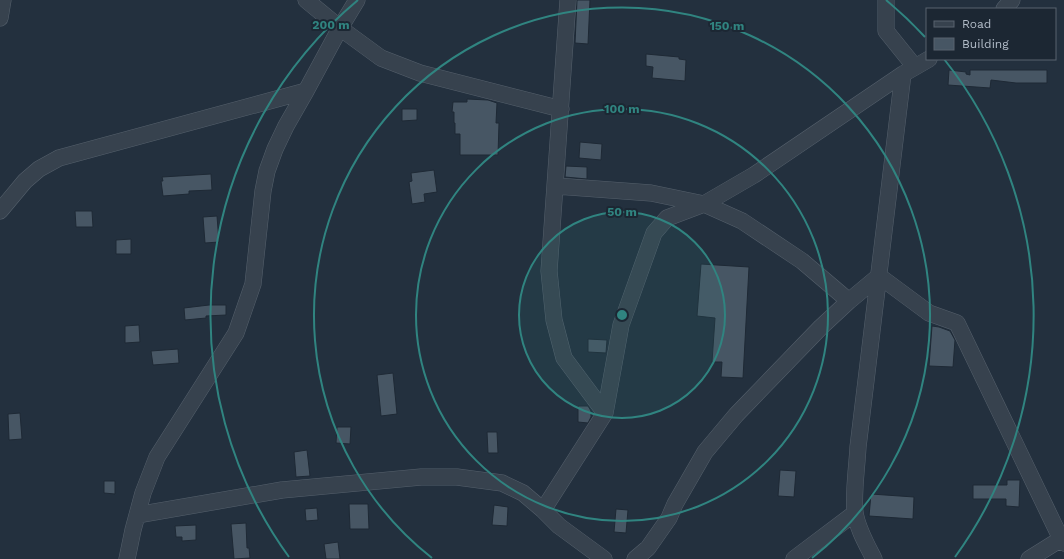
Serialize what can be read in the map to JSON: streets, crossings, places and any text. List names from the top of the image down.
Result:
{
  "legend": ["Road", "Building"],
  "rings": [
    "200 m",
    "150 m",
    "100 m",
    "50 m"
  ]
}
